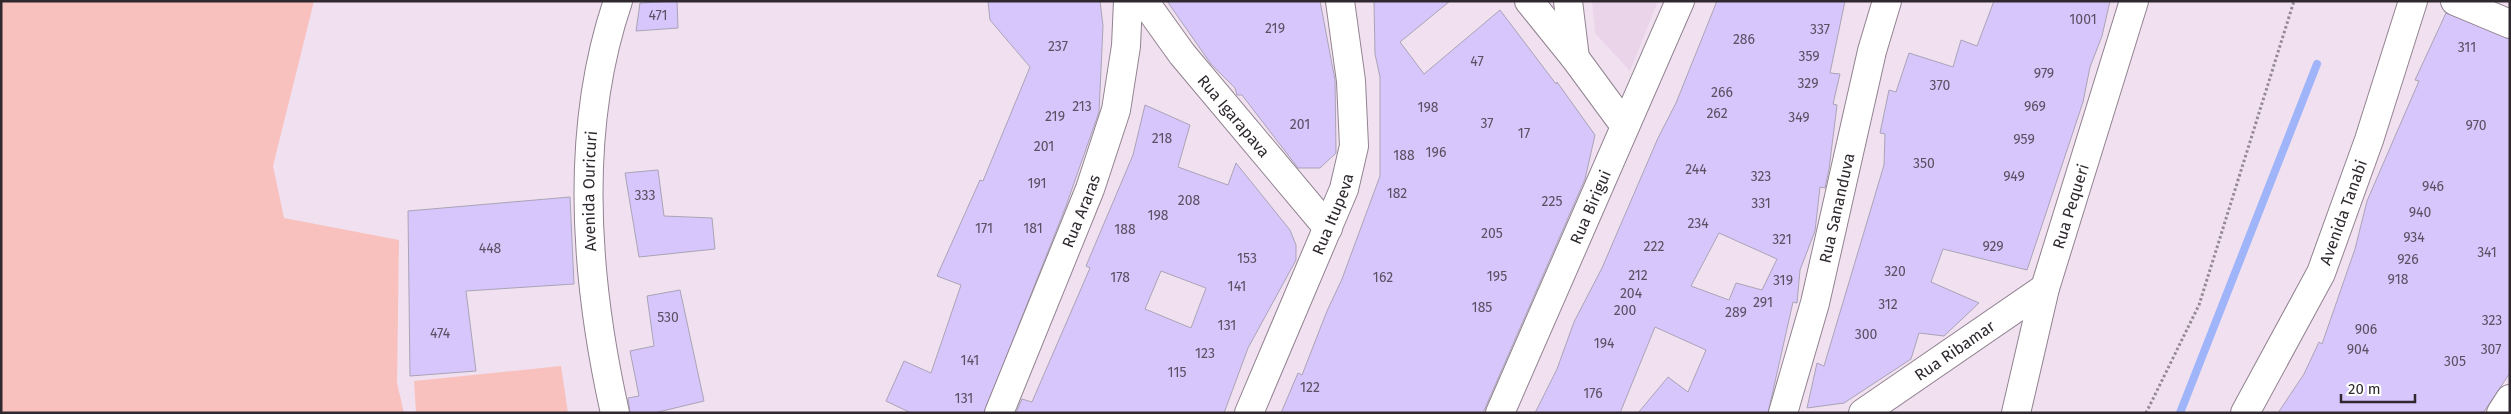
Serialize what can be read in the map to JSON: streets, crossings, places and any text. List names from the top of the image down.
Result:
{
  "streets": {
    "street": [
      "Rua Igarapava",
      "Avenida Ouricuri",
      "Rua Pequeri",
      "Rua Birigui",
      "Rua Sananduva",
      "Rua Araras",
      "Rua Itupeva",
      "Avenida Tanabi",
      "Rua Ribamar"
    ]
  },
  "crossings": [
    ["Rua Igarapava", "Rua Itupeva"],
    ["Rua Pequeri", "Rua Ribamar"]
  ],
  "house_numbers": [
    "471",
    "1001",
    "219",
    "337",
    "286",
    "237",
    "311",
    "359",
    "47",
    "979",
    "329",
    "370",
    "266",
    "213",
    "969",
    "198",
    "262",
    "219",
    "349",
    "37",
    "201",
    "970",
    "17",
    "218",
    "959",
    "201",
    "196",
    "188",
    "350",
    "244",
    "323",
    "949",
    "191",
    "946",
    "182",
    "333",
    "208",
    "225",
    "331",
    "940",
    "198",
    "234",
    "171",
    "181",
    "188",
    "205",
    "934",
    "321",
    "222",
    "929",
    "448",
    "341",
    "153",
    "926",
    "320",
    "212",
    "195",
    "178",
    "162",
    "918",
    "319",
    "141",
    "204",
    "291",
    "312",
    "185",
    "200",
    "289",
    "530",
    "323",
    "131",
    "906",
    "474",
    "300",
    "194",
    "904",
    "307",
    "123",
    "141",
    "305",
    "115",
    "122",
    "176",
    "131"
  ],
  "scale_bar": "20 m"
}
